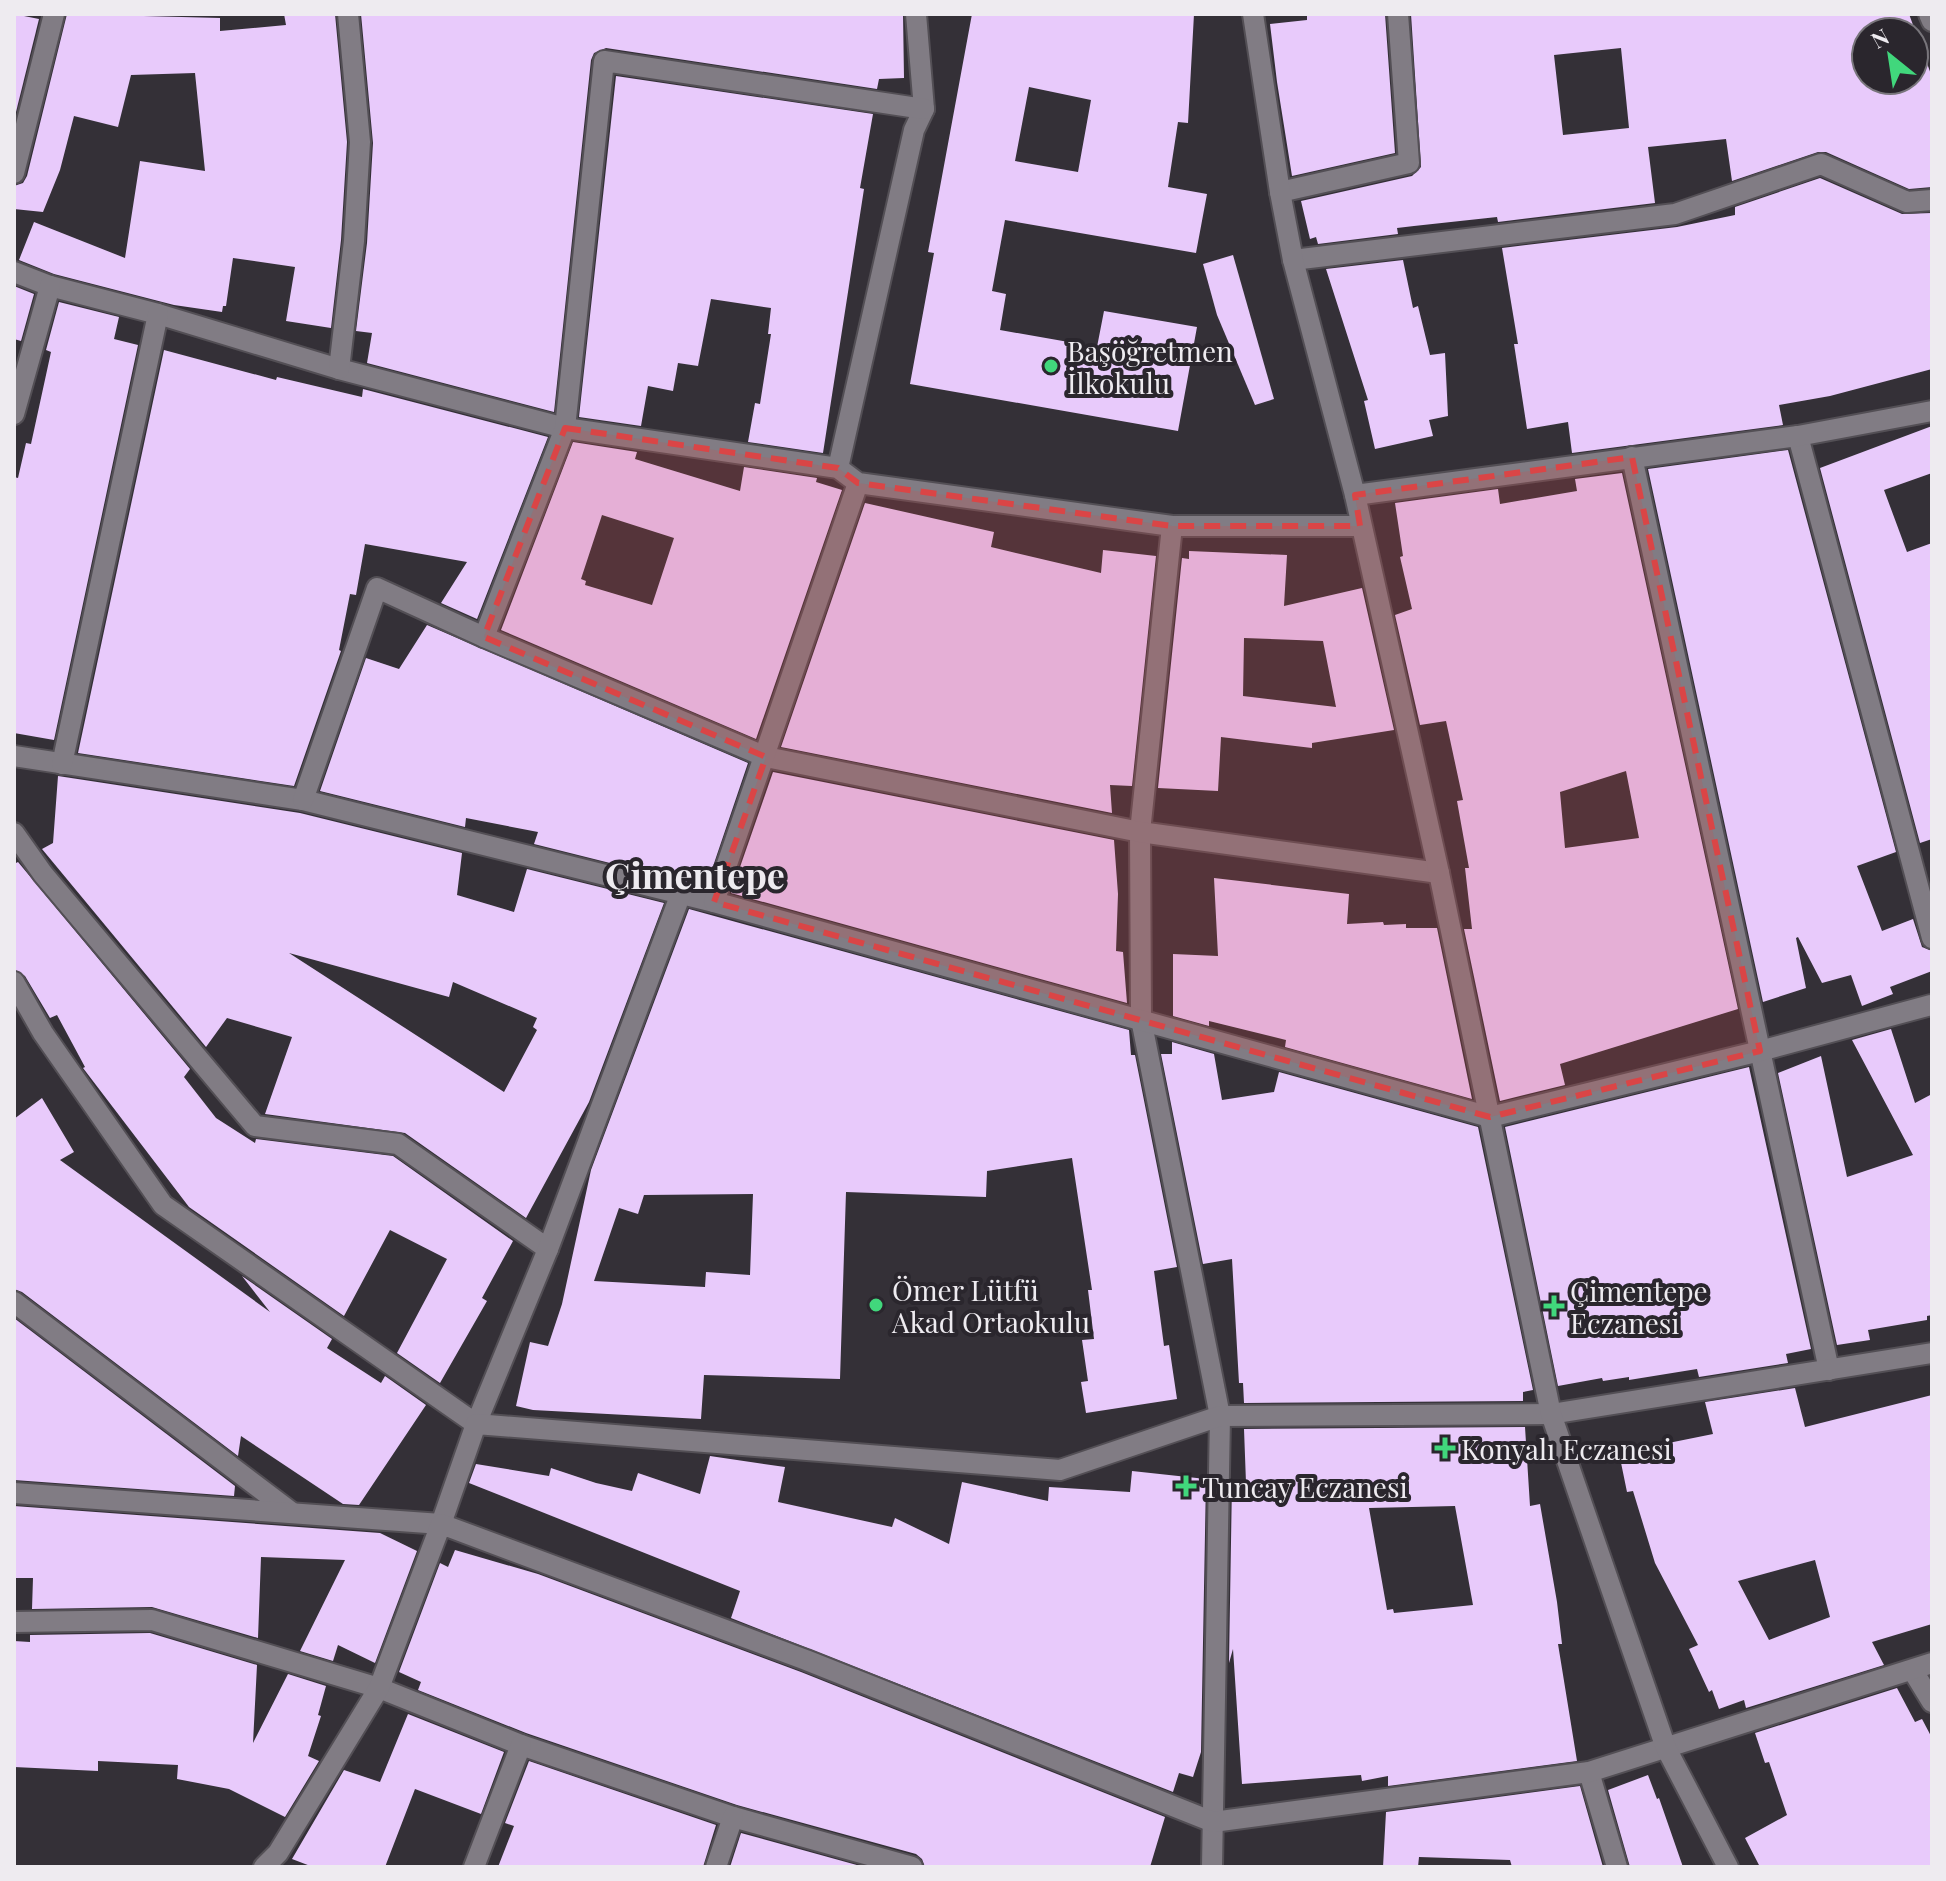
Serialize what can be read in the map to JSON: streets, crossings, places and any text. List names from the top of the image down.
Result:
{
  "districts": ["Çimentepe"],
  "places": {
    "other": ["Başöğretmen İlkokulu", "Ömer Lütfü Akad Ortaokulu"],
    "health": ["Çimentepe Eczanesi", "Konyalı Eczanesi", "Tuncay Eczanesi"]
  },
  "north": "top left"
}
